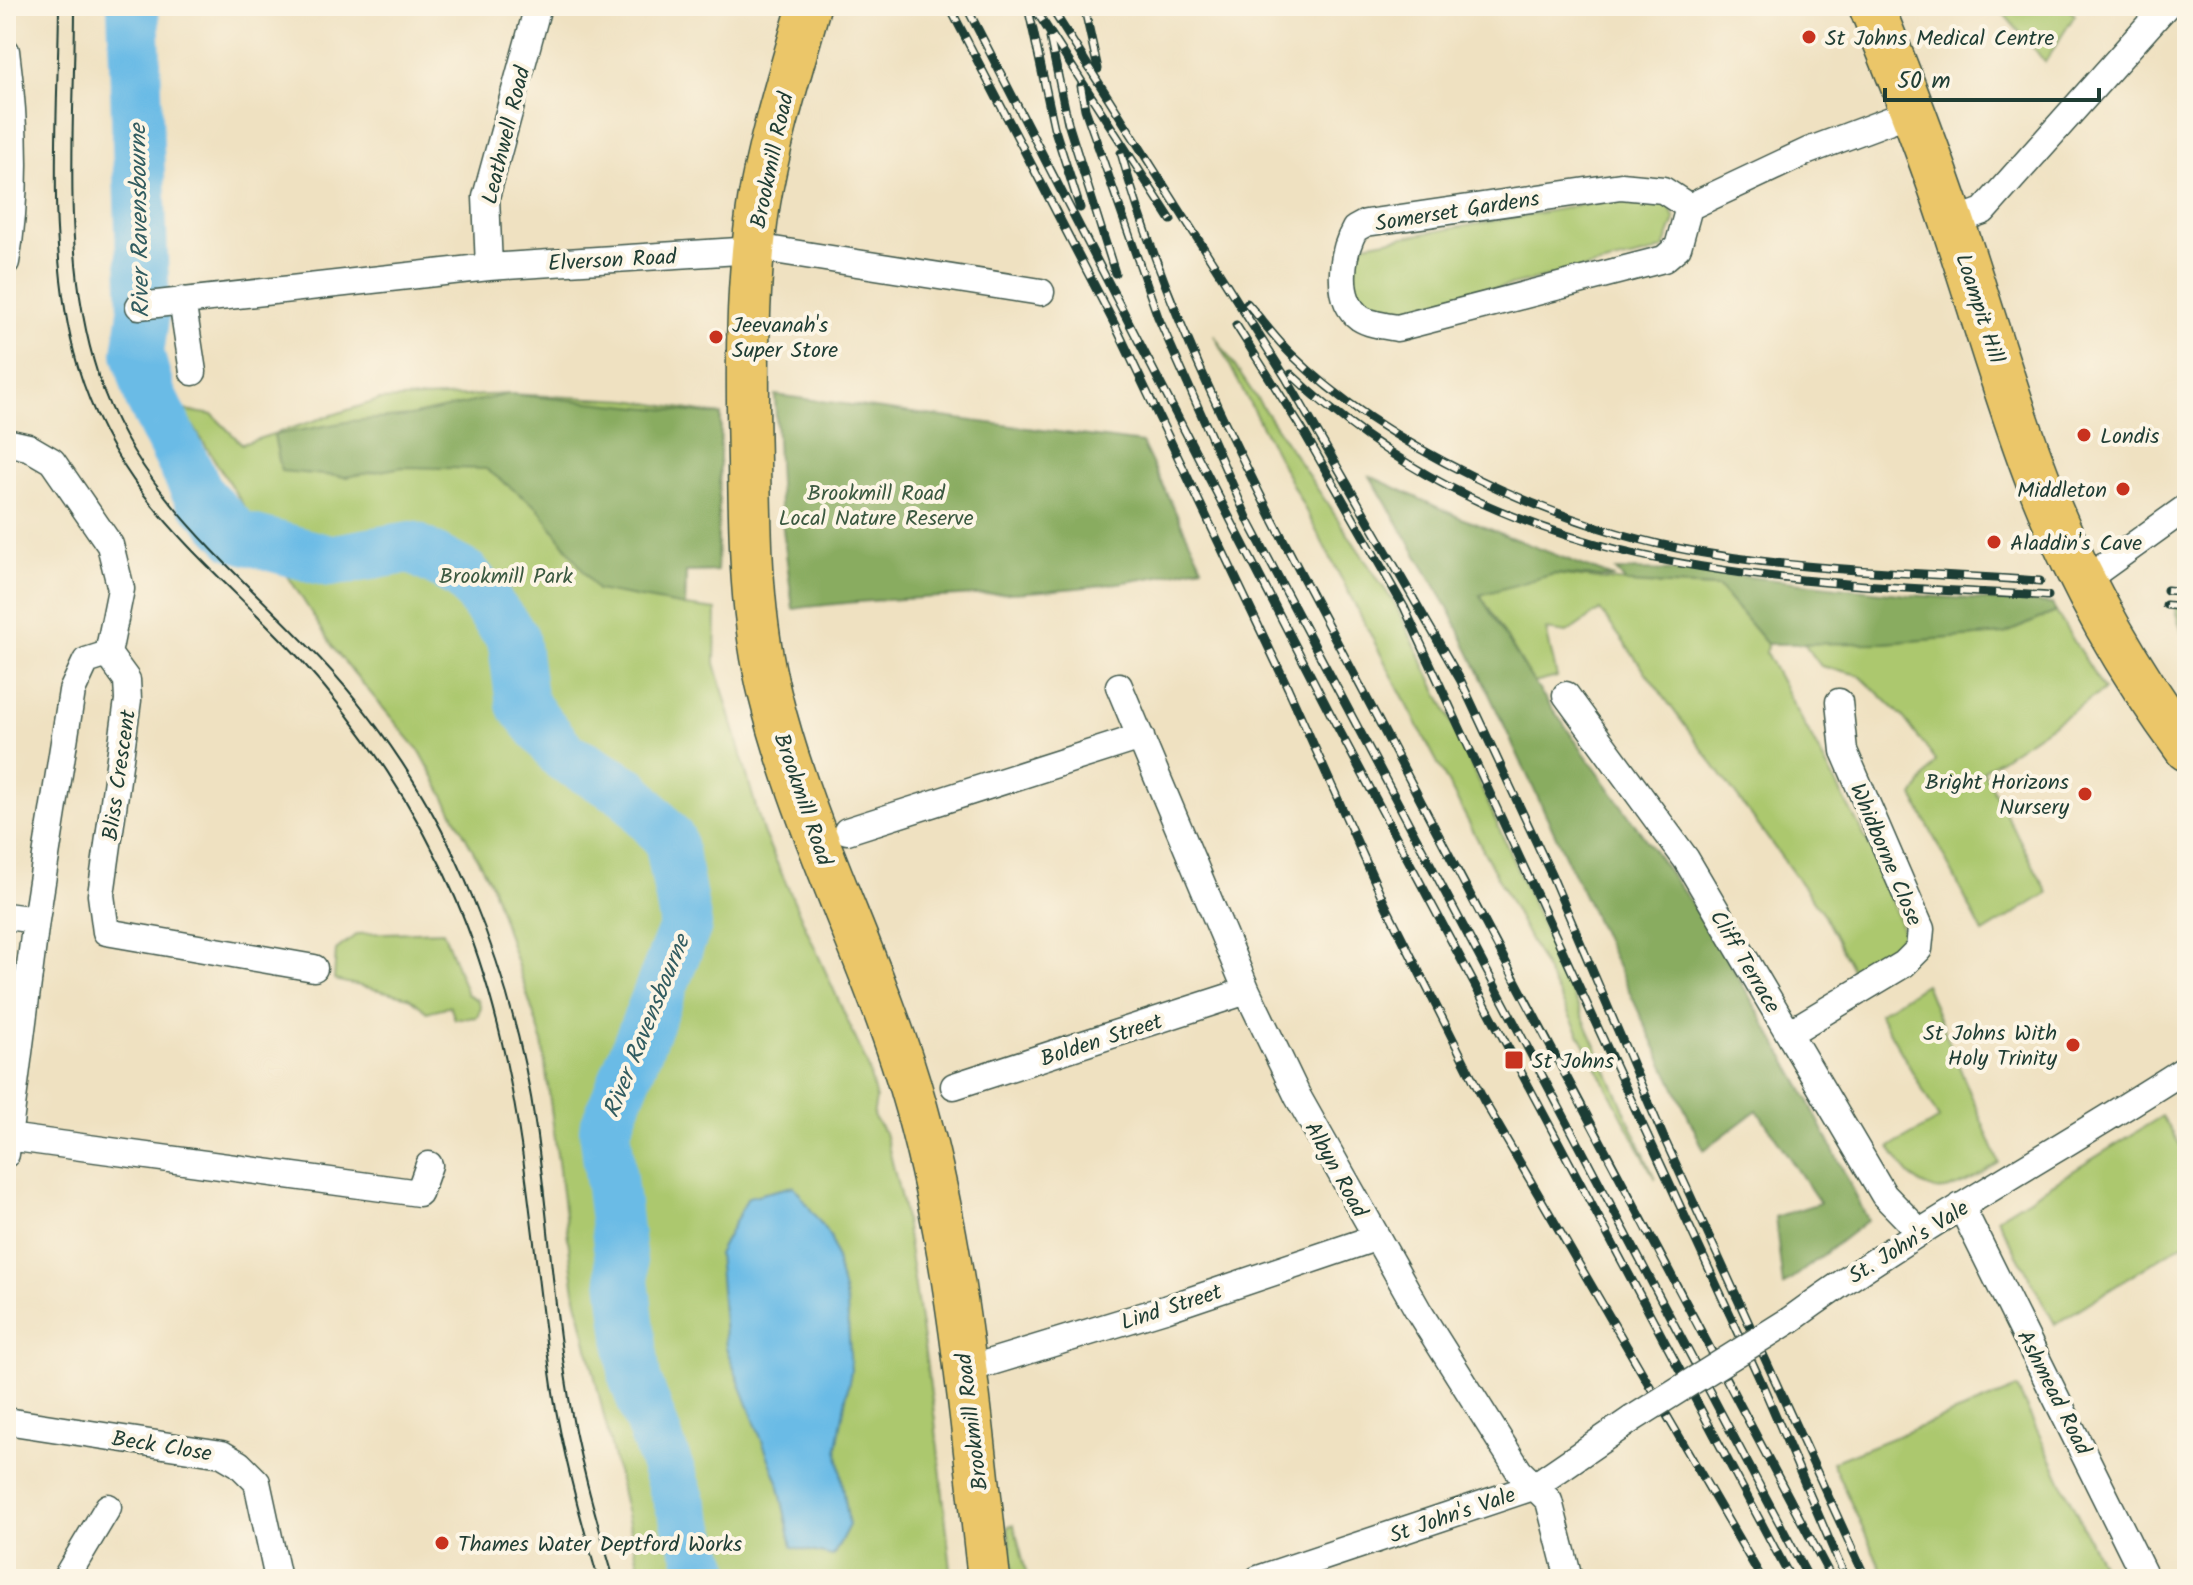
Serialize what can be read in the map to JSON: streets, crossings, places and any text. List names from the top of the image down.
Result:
{
  "streets": {
    "highway": ["Loampit Hill"],
    "main road": ["Brookmill Road"],
    "street": [
      "Leathwell Road",
      "Somerset Gardens",
      "Elverson Road",
      "Bliss Crescent",
      "Whidborne Close",
      "Cliff Terrace",
      "Bolden Street",
      "Albyn Road",
      "St. John's Vale",
      "Lind Street",
      "Ashmead Road",
      "Beck Close",
      "St John's Vale"
    ]
  },
  "crossings": [
    ["Leathwell Road", "Elverson Road"],
    ["Brookmill Road", "Elverson Road"],
    ["Brookmill Road", "Lind Street"],
    ["Whidborne Close", "Cliff Terrace"],
    ["Cliff Terrace", "St. John's Vale"],
    ["Bolden Street", "Albyn Road"],
    ["Albyn Road", "Lind Street"],
    ["Albyn Road", "St John's Vale"],
    ["St. John's Vale", "Ashmead Road"],
    ["St. John's Vale", "St John's Vale"]
  ],
  "water": ["River Ravensbourne"],
  "parks": ["Brookmill Road Local Nature Reserve", "Brookmill Park"],
  "places": {
    "other": [
      "St Johns Medical Centre",
      "Jeevanah's Super Store",
      "Londis",
      "Middleton",
      "Aladdin's Cave",
      "Bright Horizons Nursery",
      "St Johns With Holy Trinity",
      "Thames Water Deptford Works"
    ],
    "transit": ["St Johns"]
  },
  "scale_bar": "50 m"
}
